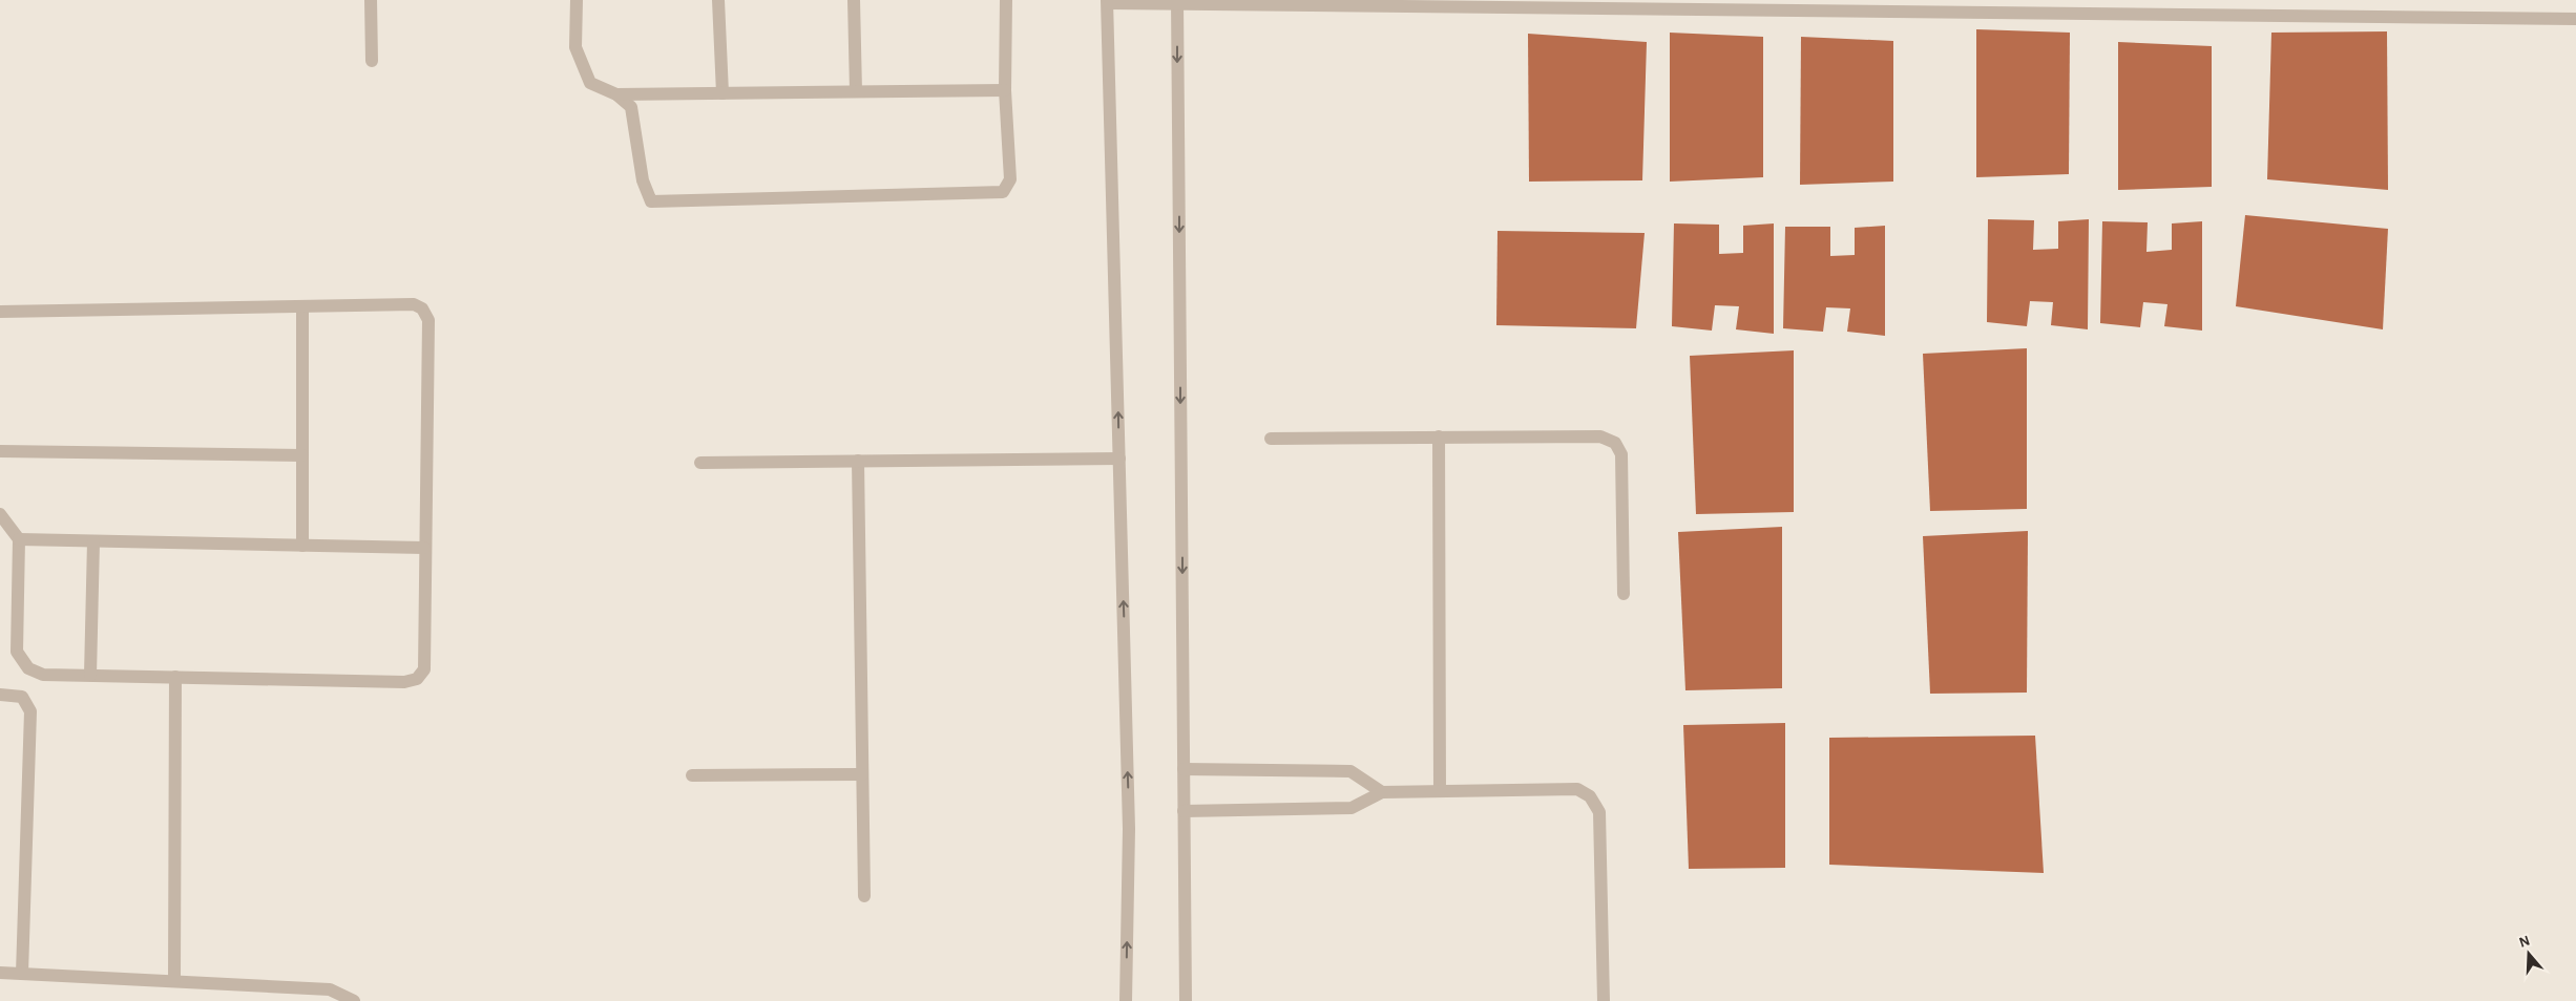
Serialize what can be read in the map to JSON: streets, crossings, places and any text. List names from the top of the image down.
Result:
{
  "north": "top"
}
